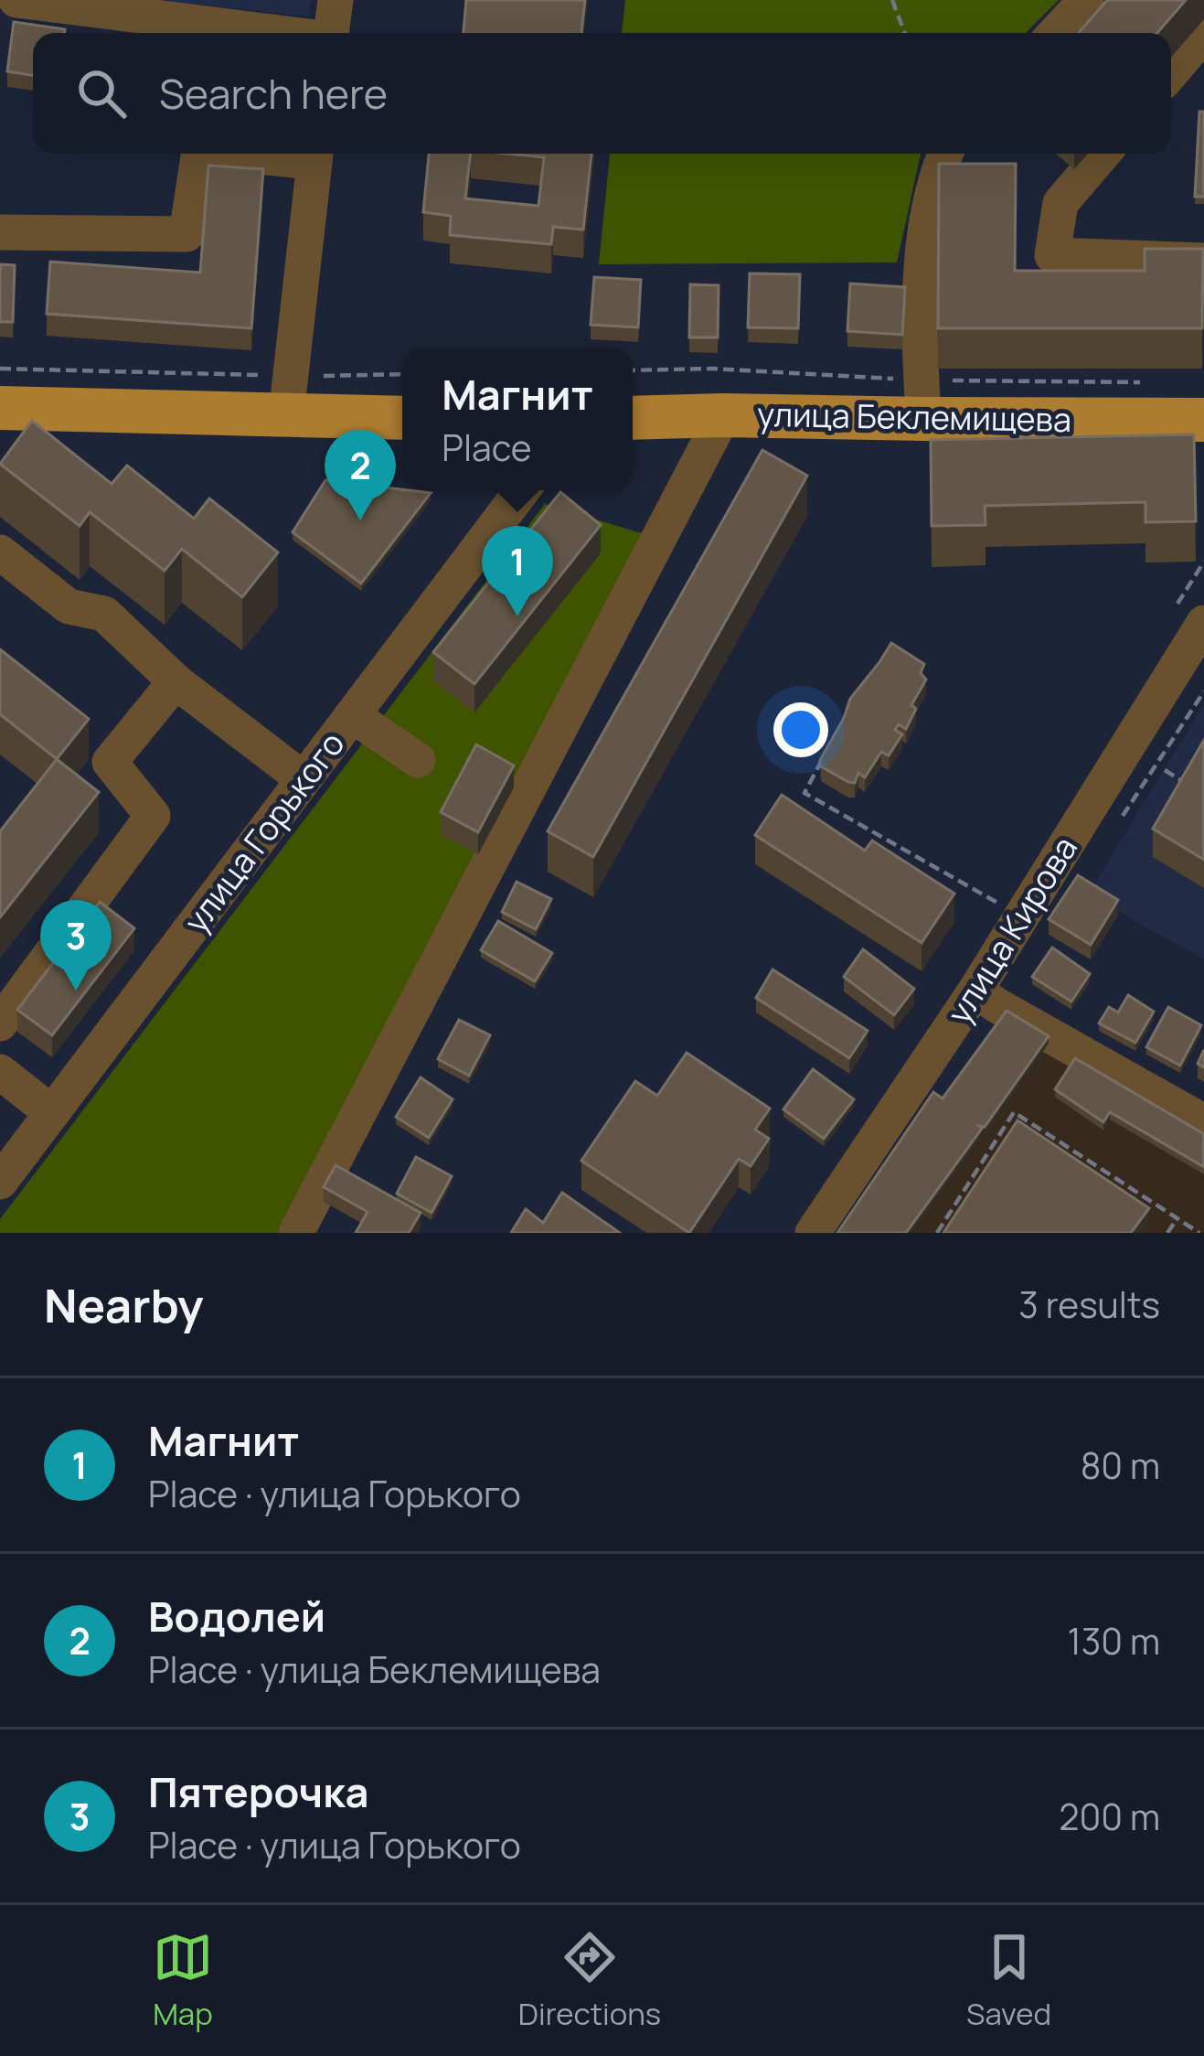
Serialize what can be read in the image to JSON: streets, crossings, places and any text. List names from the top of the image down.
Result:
{
  "streets": {
    "main road": ["улица Беклемищева"],
    "street": ["улица Горького", "улица Кирова"]
  },
  "page": {
    "search": "Search here",
    "popup": ["Магнит", "Place"],
    "pins": ["2", "1", "3"],
    "heading": ["Nearby", "3 results"],
    "list": [
      {
        "mark": "1",
        "name": "Магнит",
        "note": "Place · улица Горького",
        "value": "80 m"
      },
      {
        "mark": "2",
        "name": "Водолей",
        "note": "Place · улица Беклемищева",
        "value": "130 m"
      },
      {
        "mark": "3",
        "name": "Пятерочка",
        "note": "Place · улица Горького",
        "value": "200 m"
      }
    ],
    "nav": ["Map", "Directions", "Saved"]
  }
}
